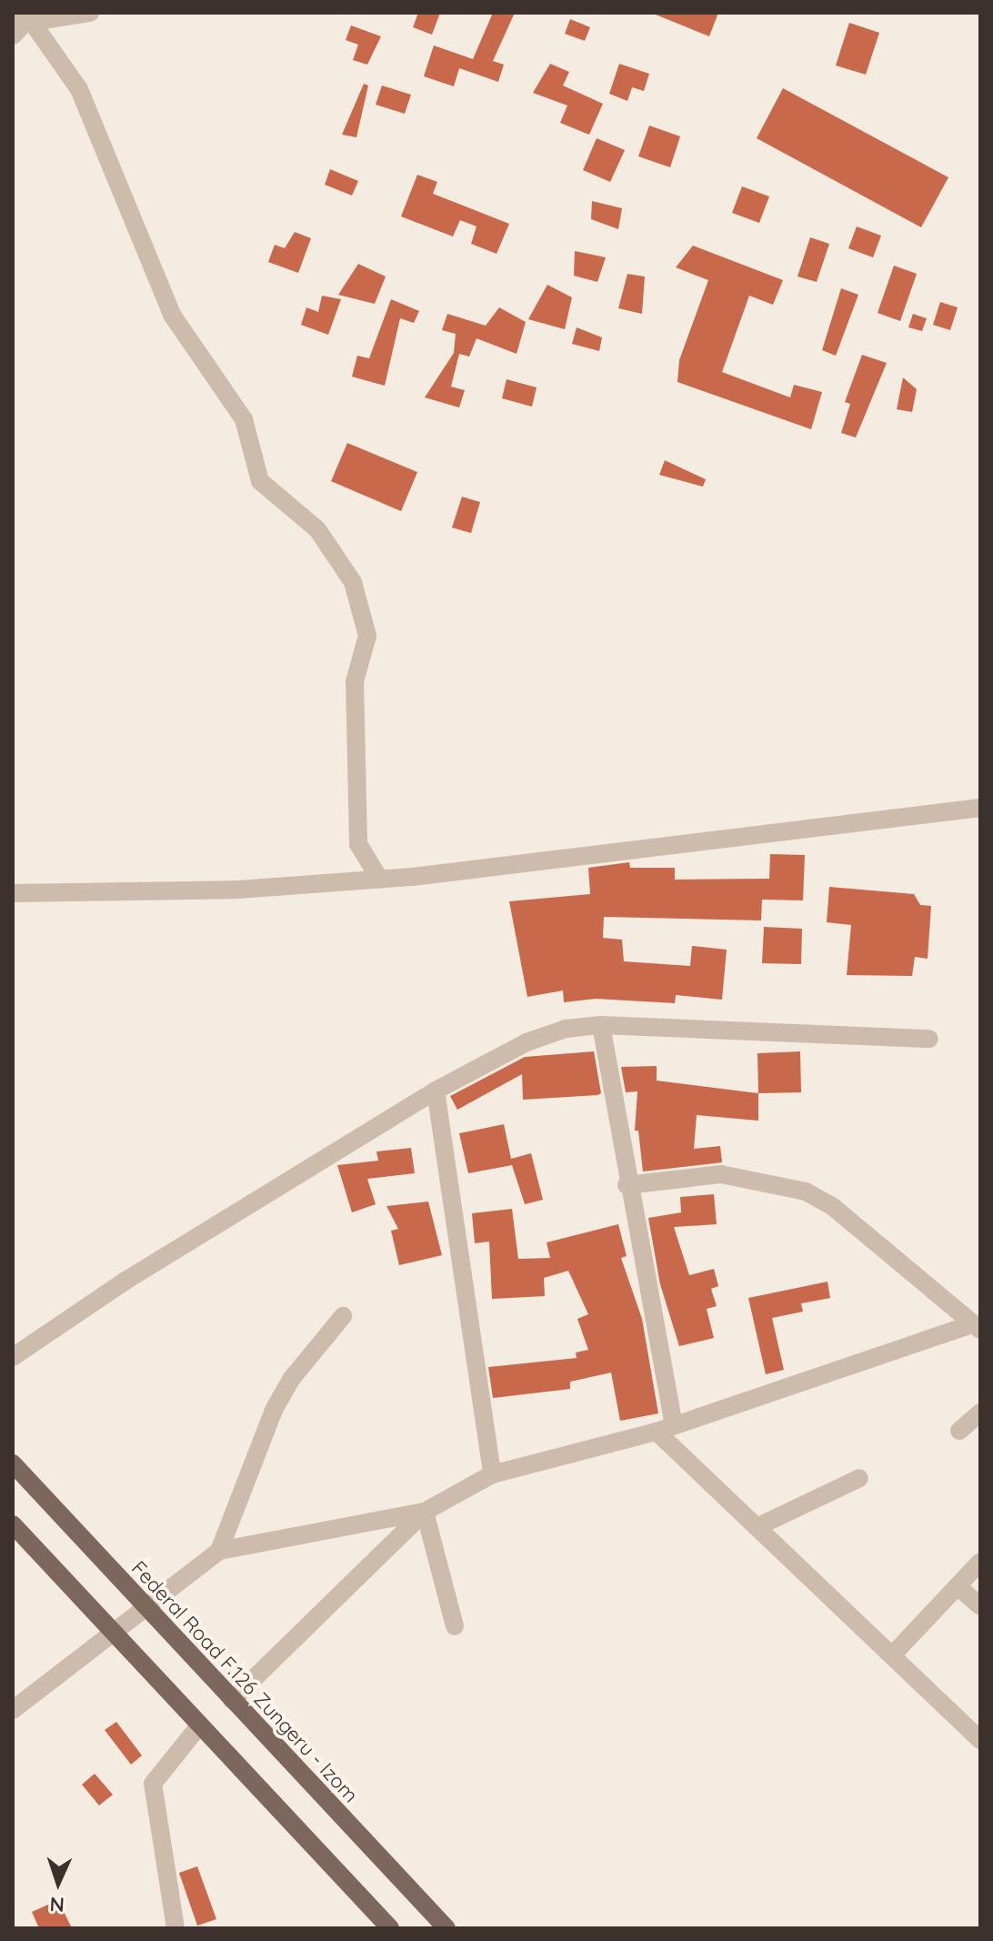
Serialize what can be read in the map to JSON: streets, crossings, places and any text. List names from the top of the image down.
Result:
{
  "streets": {
    "main road": ["Federal Road F.126 Zungeru - Izom"]
  },
  "north": "bottom"
}
